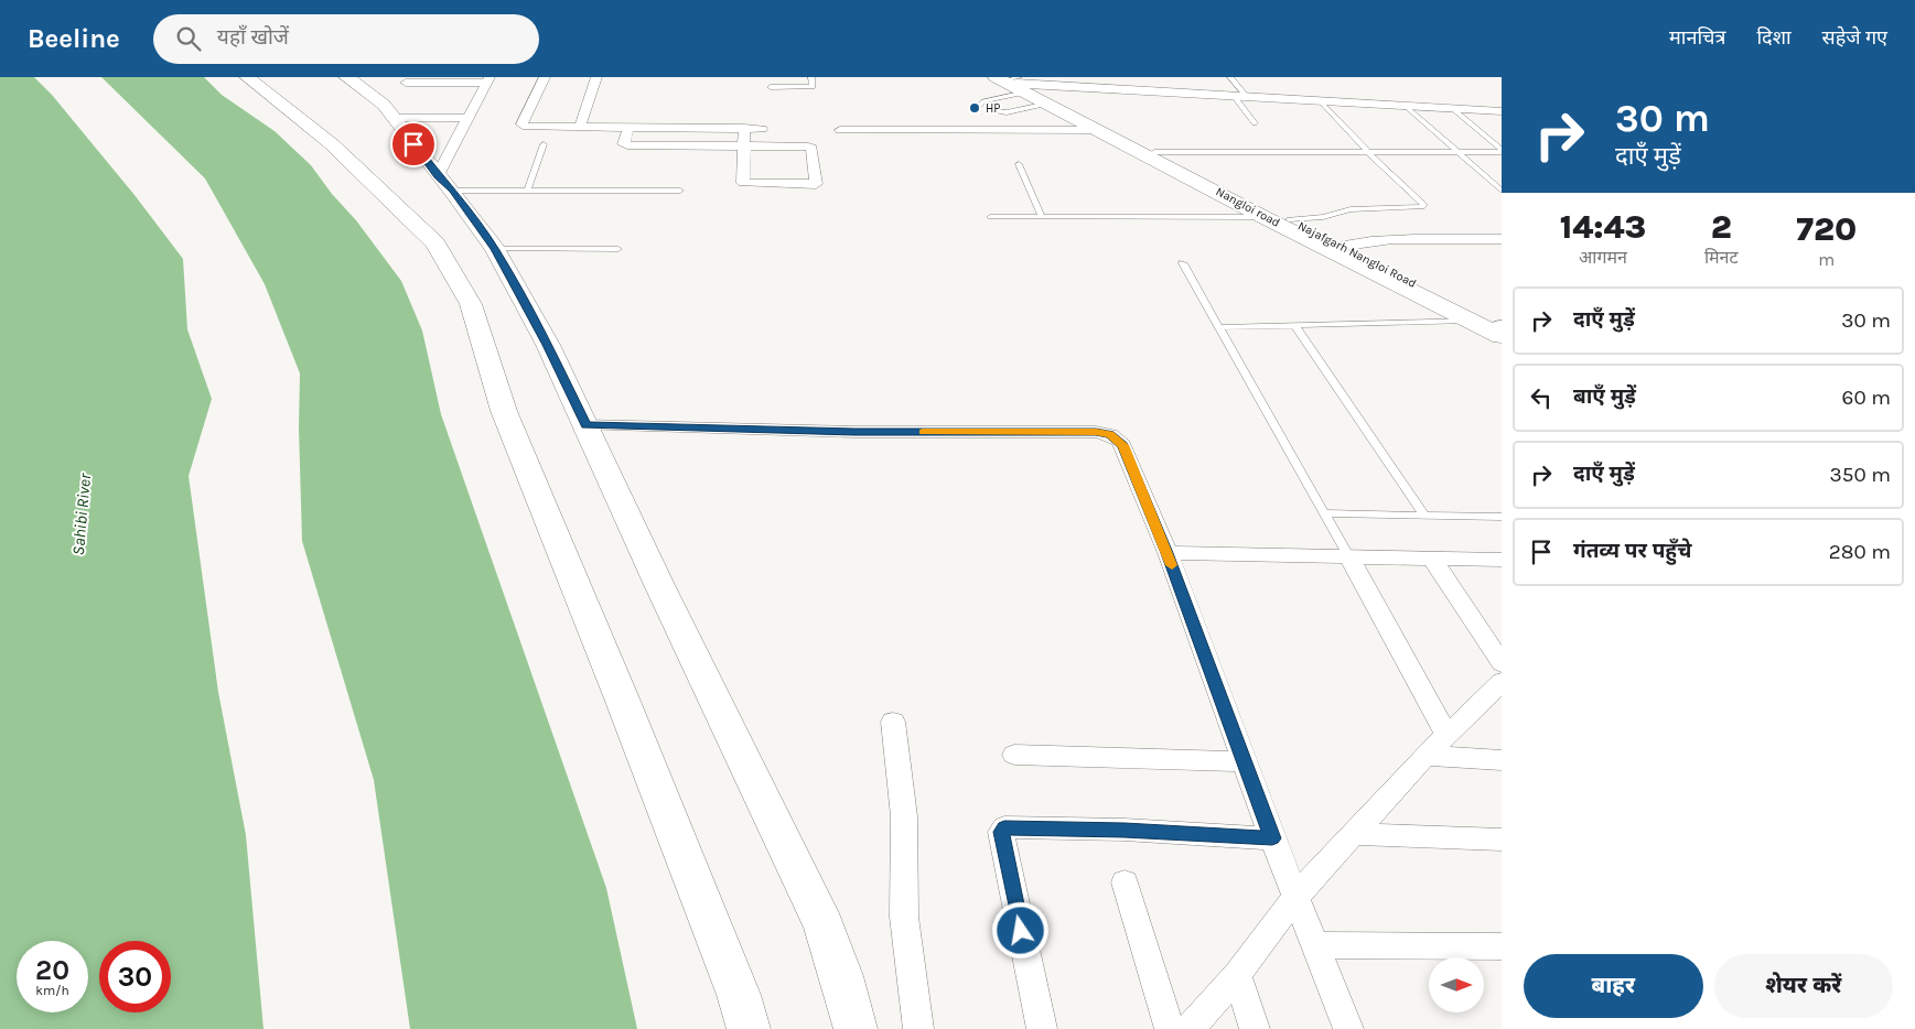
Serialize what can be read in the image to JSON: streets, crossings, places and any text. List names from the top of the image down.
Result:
{
  "streets": {
    "street": ["Nangloi road", "Najafgarh Nangloi Road"]
  },
  "crossings": [
    ["Nangloi road", "Najafgarh Nangloi Road"]
  ],
  "water": ["Sahibi River"],
  "places": ["HP"],
  "north": "right",
  "page": {
    "header": "Beeline",
    "search": "यहाँ खोजें",
    "nav": ["मानचित्र", "दिशा", "सहेजे गए"],
    "turn": ["30 m", "दाएँ मुड़ें"],
    "eta": [
      "14:43",
      "आगमन",
      "2",
      "मिनट",
      "720",
      "m"
    ],
    "list": [
      {
        "name": "दाएँ मुड़ें",
        "value": "30 m"
      },
      {
        "name": "बाएँ मुड़ें",
        "value": "60 m"
      },
      {
        "name": "दाएँ मुड़ें",
        "value": "350 m"
      },
      {
        "name": "गंतव्य पर पहुँचे",
        "value": "280 m"
      }
    ],
    "speed": "20 km/h",
    "limit": "30",
    "buttons": ["बाहर", "शेयर करें"]
  }
}
